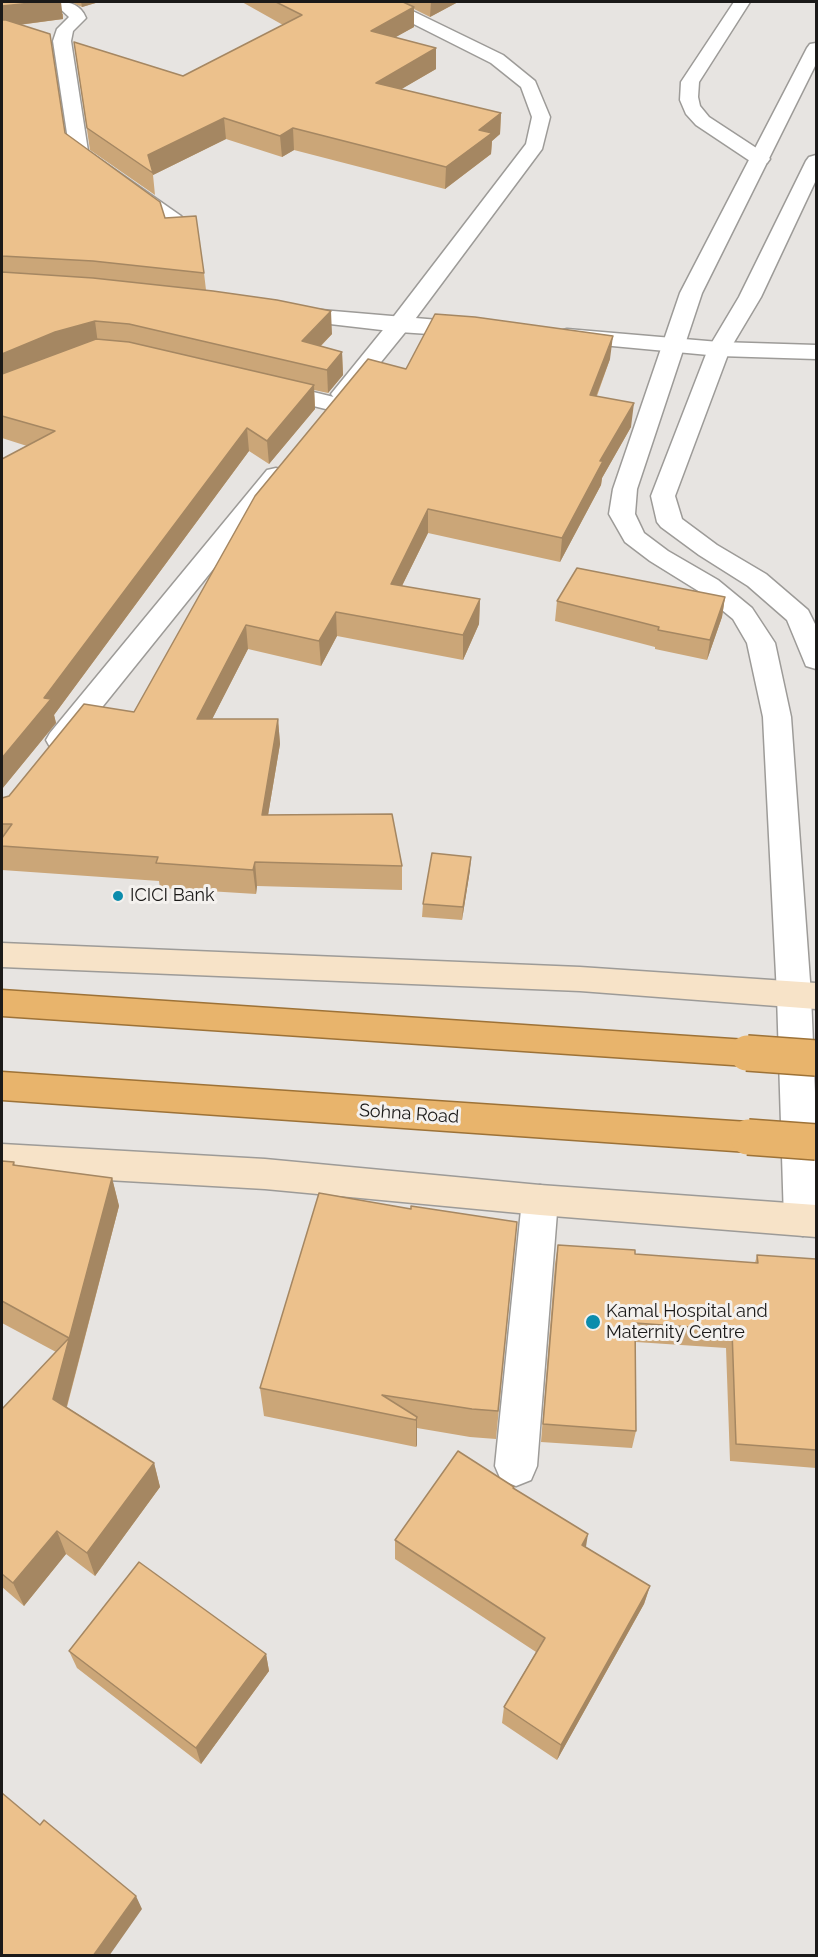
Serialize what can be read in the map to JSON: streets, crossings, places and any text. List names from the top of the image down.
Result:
{
  "streets": {
    "highway": ["Sohna Road"]
  },
  "places": ["ICICI Bank", "Kamal Hospital and Maternity Centre"]
}
